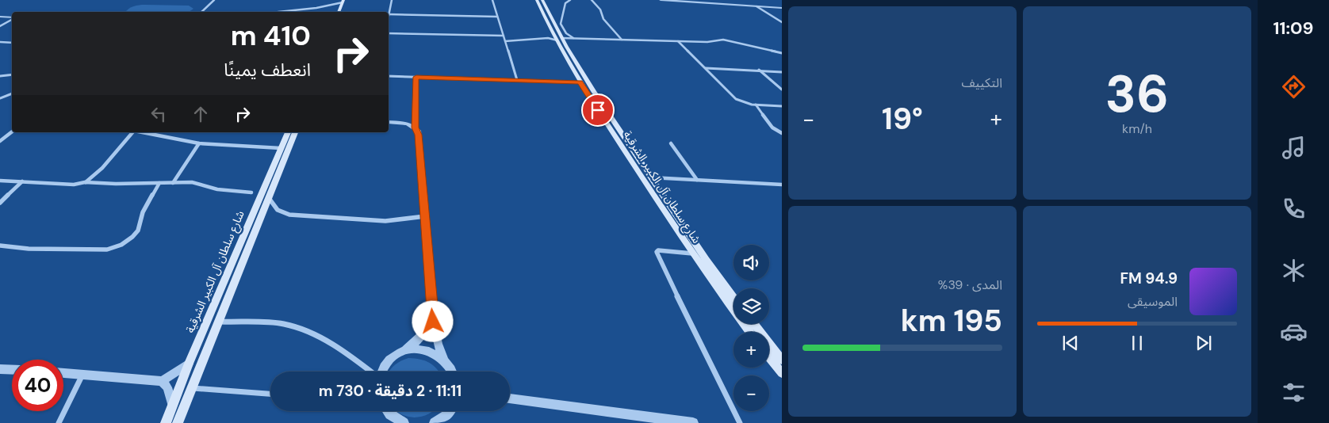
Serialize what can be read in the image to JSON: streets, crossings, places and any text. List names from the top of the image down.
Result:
{
  "streets": {
    "main road": ["شارع سلطان آل الكبير الشرقية"]
  },
  "page": {
    "tabs": "11:09",
    "tile": [
      ["36", "km/h"],
      "التكييف",
      ["المدى · 39%", "195 km"]
    ],
    "turn": ["410 m", "انعطف يمينًا"],
    "heat": ["−", "19°", "+"],
    "map_buttons": ["+", "−"],
    "song": ["94.9 FM", "الموسيقى"],
    "limit": "40",
    "trip": "11:11 · 2 دقيقة · 730 m"
  }
}
